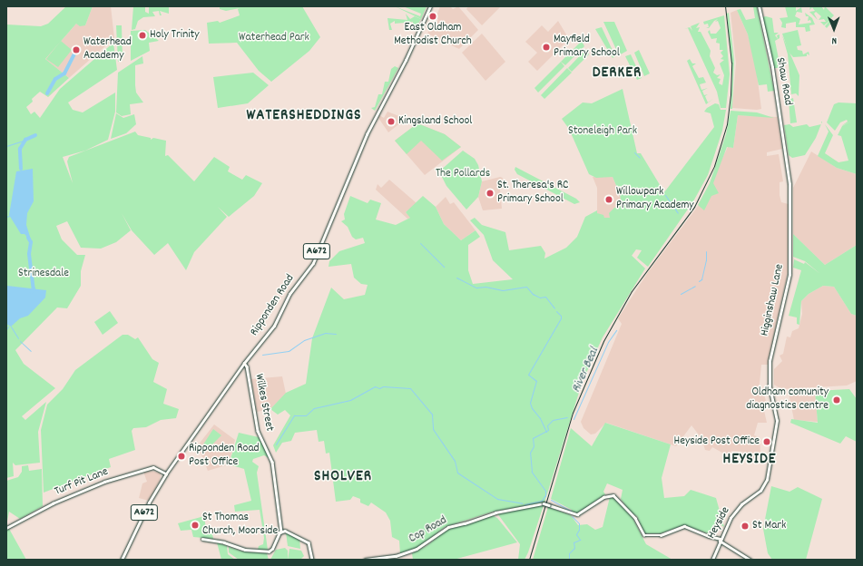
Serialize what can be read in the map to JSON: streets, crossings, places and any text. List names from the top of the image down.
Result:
{
  "streets": {
    "main road": ["A672", "Ripponden Road"],
    "street": [
      "Shaw Road",
      "Higginshaw Lane",
      "Wilkes Street",
      "Turf Pit Lane",
      "Heyside",
      "Cop Road"
    ]
  },
  "crossings": [
    ["Shaw Road", "Higginshaw Lane"],
    ["Higginshaw Lane", "Heyside"],
    ["Ripponden Road", "Wilkes Street"],
    ["Ripponden Road", "Turf Pit Lane"],
    ["Heyside", "Cop Road"]
  ],
  "districts": [
    "DERKER",
    "WATERSHEDDINGS",
    "HEYSIDE",
    "SHOLVER"
  ],
  "water": ["River Beal"],
  "parks": [
    "Waterhead Park",
    "Stoneleigh Park",
    "The Pollards",
    "Strinesdale"
  ],
  "places": [
    "East Oldham Methodist Church",
    "Holy Trinity",
    "Mayfield Primary School",
    "Waterhead Academy",
    "Kingsland School",
    "St. Theresa's RC Primary School",
    "Willowpark Primary Academy",
    "Oldham comunity diagnostics centre",
    "Heyside Post Office",
    "Ripponden Road Post Office",
    "St Thomas Church, Moorside",
    "St Mark"
  ],
  "north": "bottom"
}
